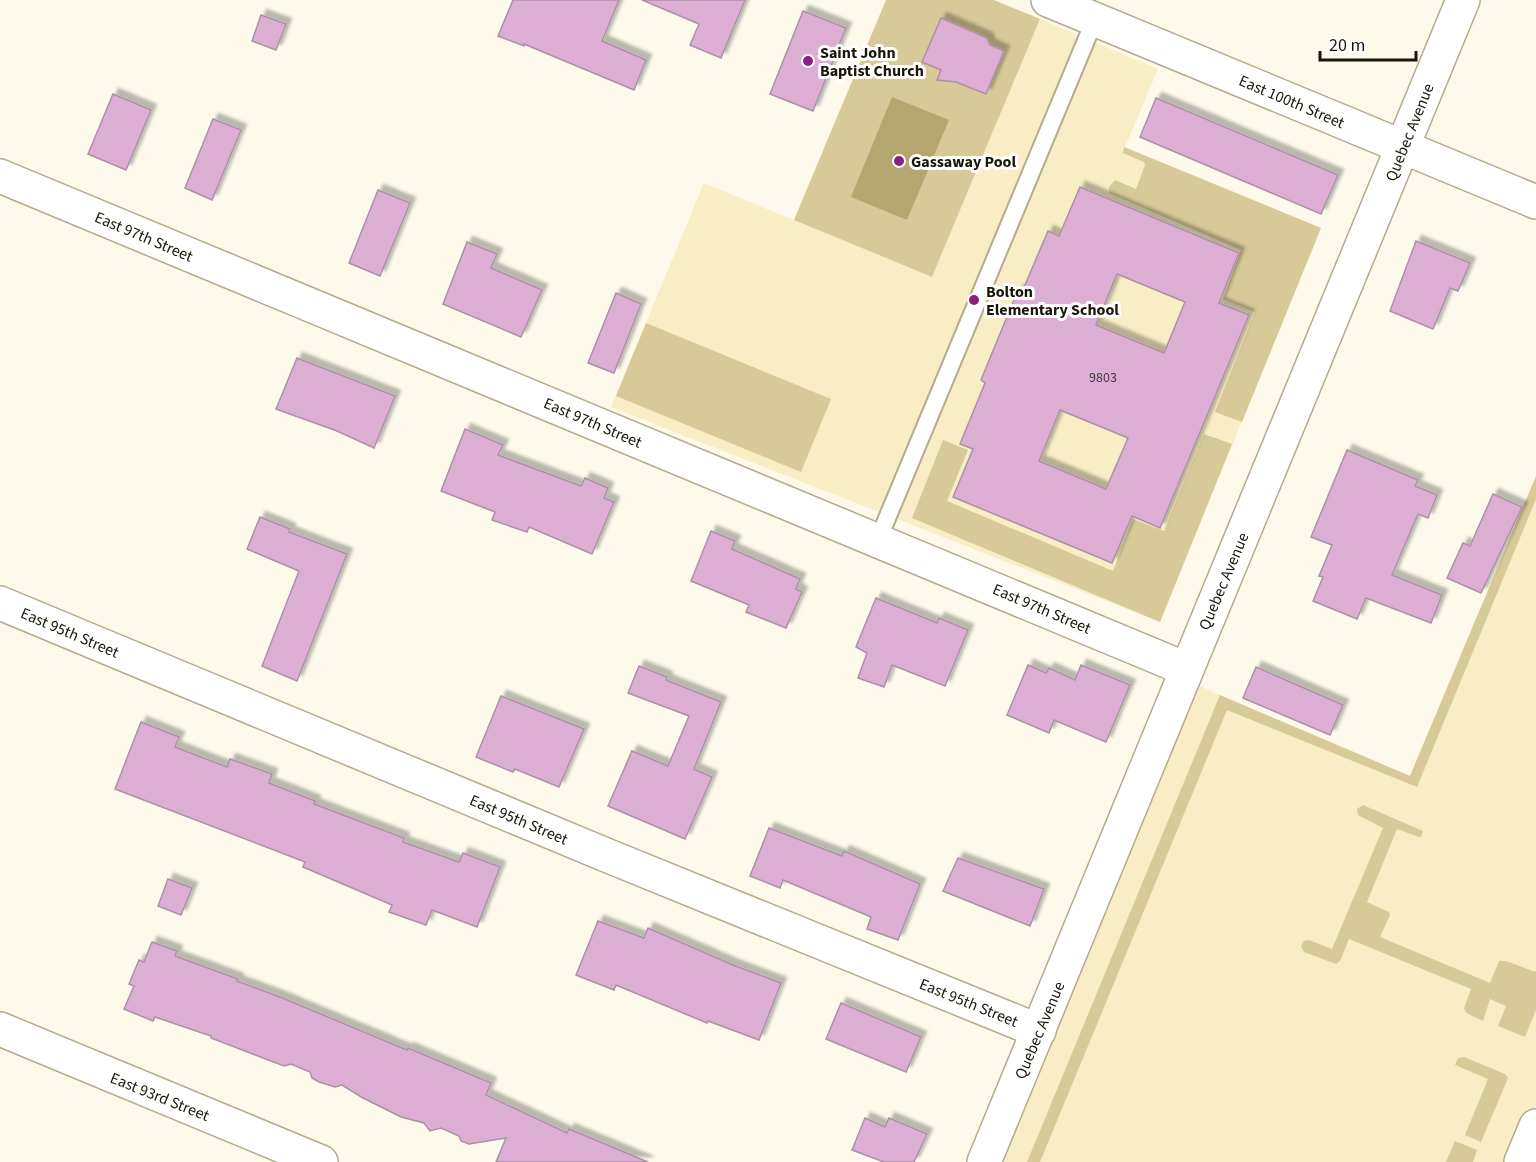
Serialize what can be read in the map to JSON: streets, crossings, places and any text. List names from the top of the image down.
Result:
{
  "streets": {
    "street": [
      "East 100th Street",
      "Quebec Avenue",
      "East 97th Street",
      "East 95th Street",
      "East 93rd Street"
    ]
  },
  "crossings": [
    ["East 100th Street", "Quebec Avenue"],
    ["Quebec Avenue", "East 97th Street"],
    ["Quebec Avenue", "East 95th Street"]
  ],
  "places": ["Saint John Baptist Church", "Gassaway Pool", "Bolton Elementary School"],
  "house_numbers": ["9803"],
  "scale_bar": "20 m"
}
